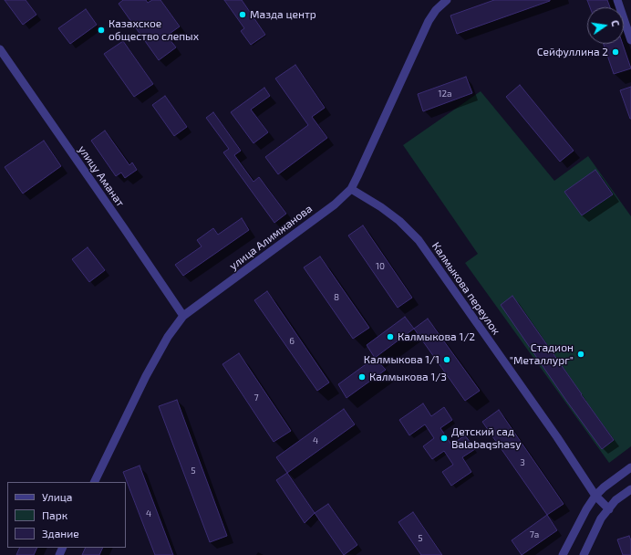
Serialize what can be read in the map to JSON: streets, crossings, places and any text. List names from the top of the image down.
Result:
{
  "streets": {
    "street": ["улицу Аманат", "улица Алимжанова", "Калмыкова переулок"]
  },
  "crossings": [
    ["улицу Аманат", "улица Алимжанова"],
    ["улица Алимжанова", "Калмыкова переулок"]
  ],
  "places": [
    "Мазда центр",
    "Казахское общество слепых",
    "Сейфуллина 2",
    "Калмыкова 1/2",
    "Стадион \"Металлург\"",
    "Калмыкова 1/1",
    "Калмыкова 1/3",
    "Детский сад Balabaqshasy"
  ],
  "house_numbers": [
    "12а",
    "10",
    "8",
    "6",
    "7",
    "4",
    "3",
    "5",
    "4",
    "7а",
    "5"
  ],
  "legend": ["Улица", "Парк", "Здание"],
  "north": "right"
}
